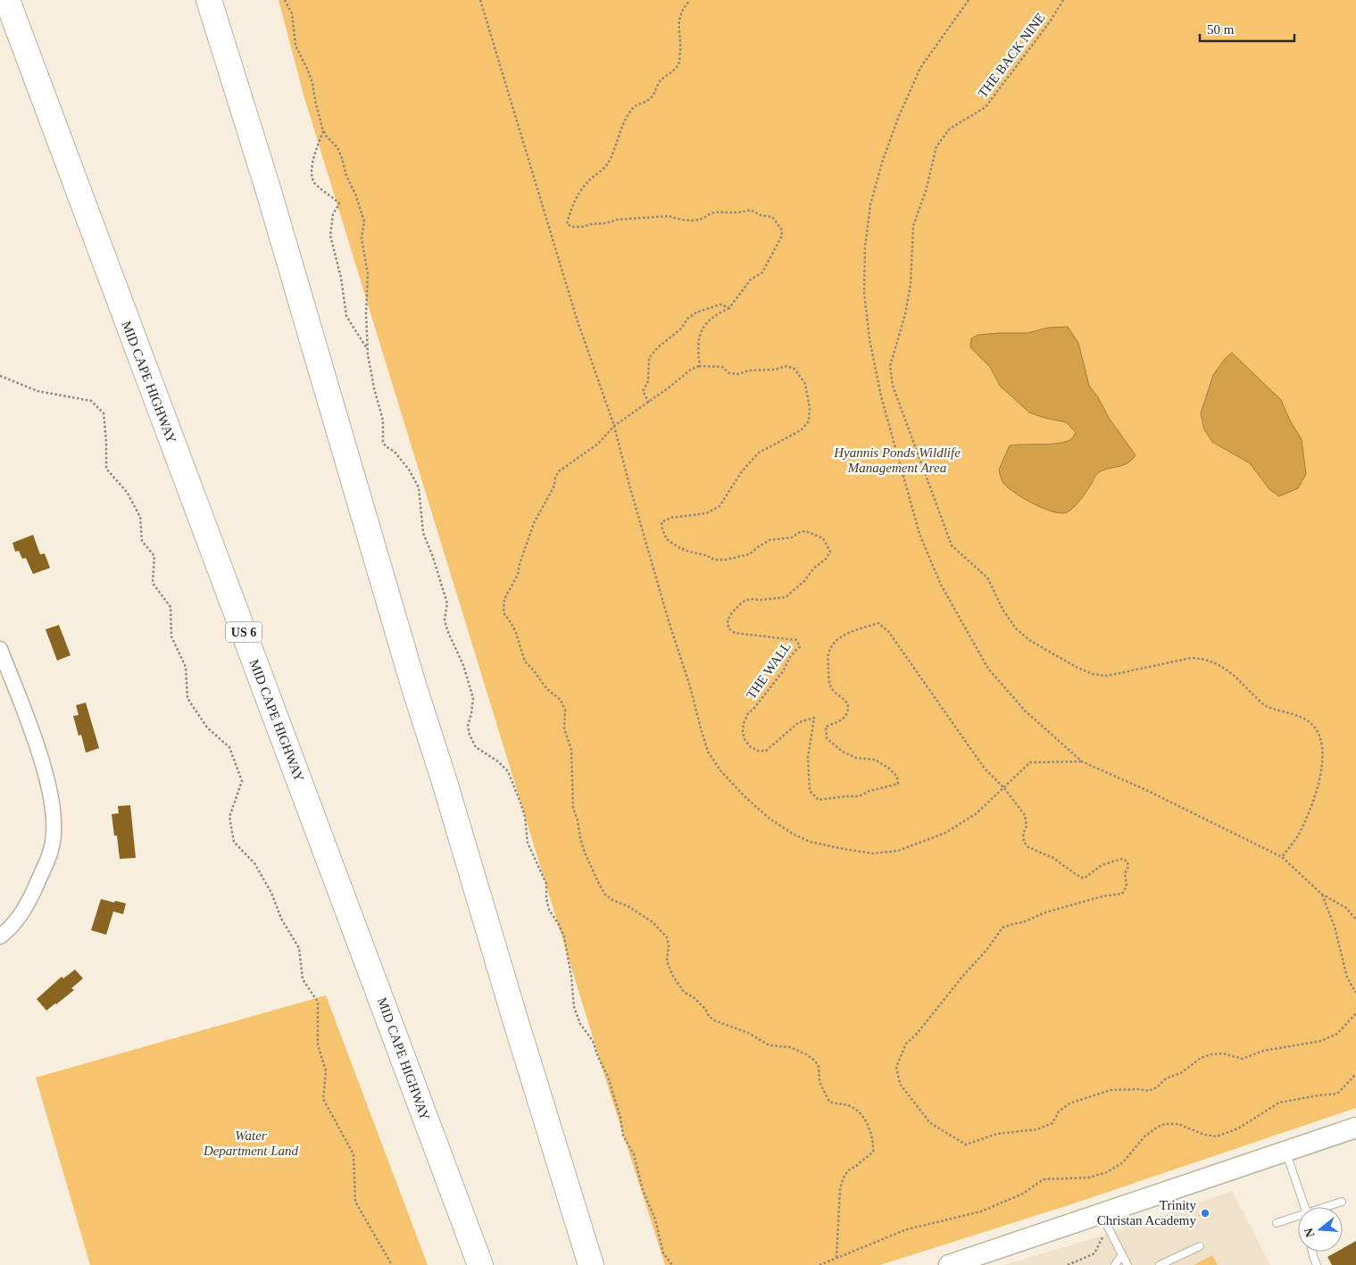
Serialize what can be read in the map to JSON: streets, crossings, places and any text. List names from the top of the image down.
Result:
{
  "streets": {
    "highway": ["MID CAPE HIGHWAY", "US 6"],
    "path": ["THE BACK NINE", "THE WALL"]
  },
  "parks": ["Hyannis Ponds Wildlife Management Area", "Water Department Land"],
  "places": ["Trinity Christan Academy"],
  "scale_bar": "50 m",
  "north": "left"
}
